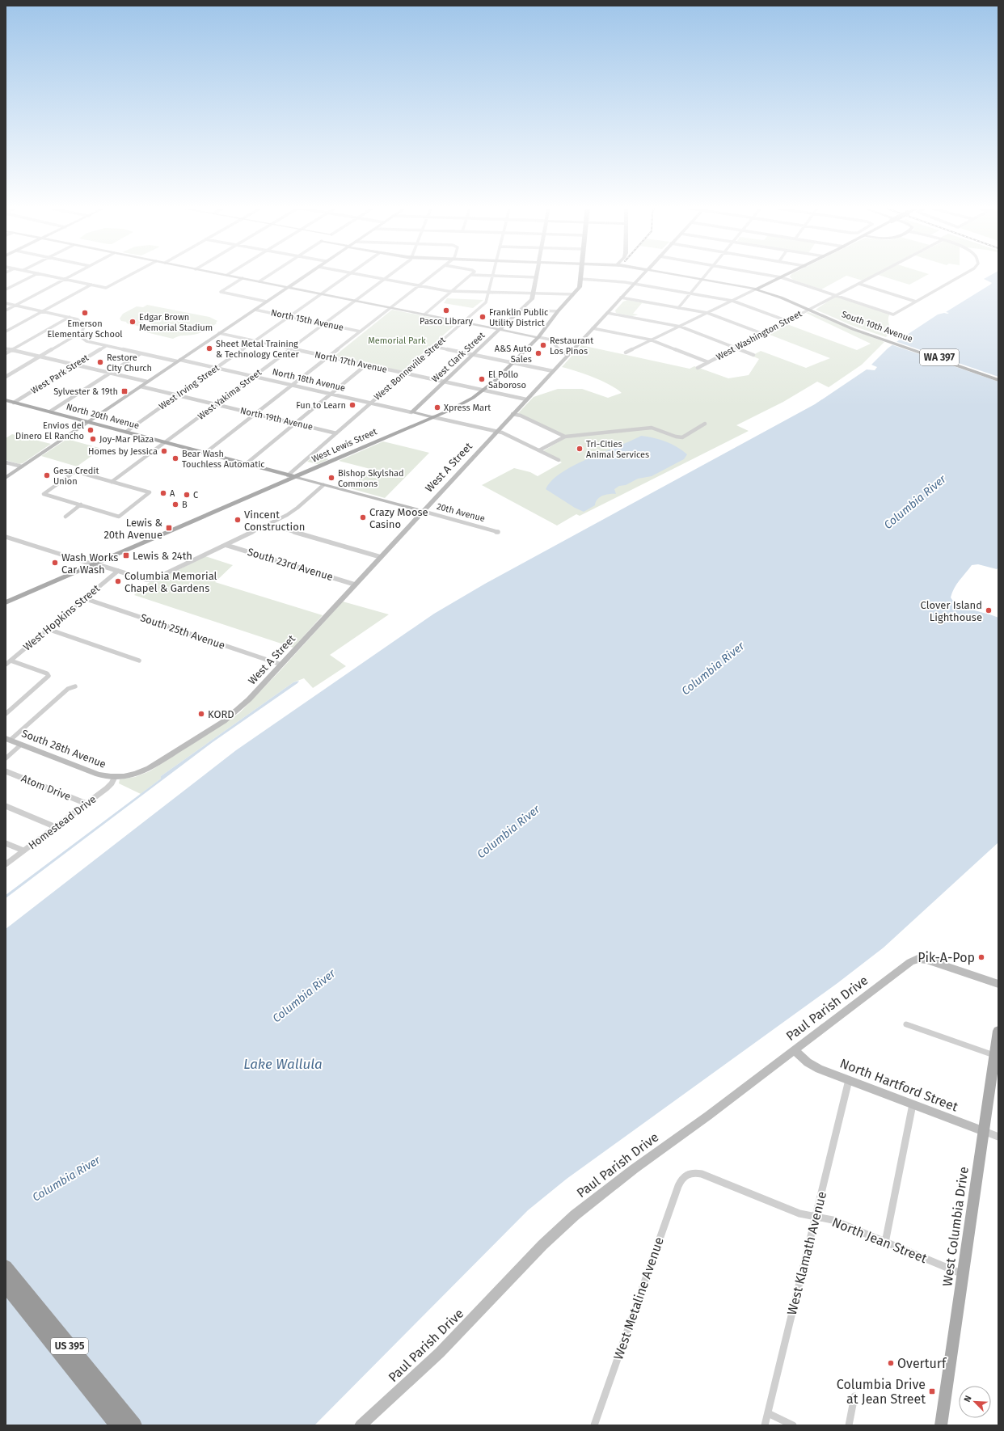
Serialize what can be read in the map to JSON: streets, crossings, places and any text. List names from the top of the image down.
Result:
{
  "streets": {
    "highway": ["US 395"],
    "main road": [
      "South 10th Avenue",
      "WA 397",
      "North 20th Avenue",
      "West Lewis Street",
      "20th Avenue",
      "West Columbia Drive"
    ],
    "street": [
      "North 15th Avenue",
      "West Washington Street",
      "West Clark Street",
      "North 17th Avenue",
      "West Bonneville Street",
      "West Park Street",
      "North 18th Avenue",
      "West Irving Street",
      "West Yakima Street",
      "North 19th Avenue",
      "West A Street",
      "South 23rd Avenue",
      "West Hopkins Street",
      "South 25th Avenue",
      "South 28th Avenue",
      "Atom Drive",
      "Homestead Drive",
      "Paul Parish Drive",
      "North Hartford Street",
      "North Jean Street",
      "West Klamath Avenue",
      "West Metaline Avenue"
    ]
  },
  "crossings": [
    ["North 15th Avenue", "West Irving Street"],
    ["North 15th Avenue", "West Yakima Street"],
    ["South 10th Avenue", "West Washington Street"],
    ["West Clark Street", "North 17th Avenue"],
    ["West Clark Street", "North 18th Avenue"],
    ["North 17th Avenue", "West Bonneville Street"],
    ["North 17th Avenue", "West Irving Street"],
    ["North 17th Avenue", "West Yakima Street"],
    ["North 17th Avenue", "West Lewis Street"],
    ["North 17th Avenue", "West A Street"],
    ["West Bonneville Street", "North 18th Avenue"],
    ["West Bonneville Street", "North 20th Avenue"],
    ["West Bonneville Street", "North 19th Avenue"],
    ["West Bonneville Street", "20th Avenue"],
    ["West Park Street", "North 18th Avenue"],
    ["West Park Street", "North 20th Avenue"],
    ["North 18th Avenue", "West Irving Street"],
    ["North 18th Avenue", "West Yakima Street"],
    ["North 18th Avenue", "West Lewis Street"],
    ["West Irving Street", "North 20th Avenue"],
    ["West Irving Street", "North 19th Avenue"],
    ["West Yakima Street", "North 20th Avenue"],
    ["West Yakima Street", "North 19th Avenue"],
    ["North 20th Avenue", "20th Avenue"],
    ["West Lewis Street", "20th Avenue"],
    ["West A Street", "20th Avenue"],
    ["West A Street", "South 23rd Avenue"],
    ["West A Street", "South 25th Avenue"],
    ["West A Street", "South 28th Avenue"],
    ["West A Street", "Homestead Drive"],
    ["West Hopkins Street", "South 25th Avenue"],
    ["South 28th Avenue", "Homestead Drive"],
    ["Atom Drive", "Homestead Drive"],
    ["Paul Parish Drive", "North Hartford Street"],
    ["North Hartford Street", "West Columbia Drive"],
    ["North Hartford Street", "West Klamath Avenue"],
    ["West Columbia Drive", "North Jean Street"],
    ["North Jean Street", "West Klamath Avenue"],
    ["North Jean Street", "West Metaline Avenue"]
  ],
  "water": ["Columbia River", "Lake Wallula"],
  "parks": ["Memorial Park"],
  "places": {
    "other": [
      "Pasco Library",
      "Emerson Elementary School",
      "Franklin Public Utility District",
      "Edgar Brown Memorial Stadium",
      "Restaurant Los Pinos",
      "Sheet Metal Training & Technology Center",
      "A&S Auto Sales",
      "Restore City Church",
      "El Pollo Saboroso",
      "Fun to Learn",
      "Xpress Mart",
      "Envios del Dinero El Rancho",
      "Joy-Mar Plaza",
      "Tri-Cities Animal Services",
      "Homes by Jessica",
      "Bear Wash Touchless Automatic",
      "Gesa Credit Union",
      "Bishop Skylshad Commons",
      "A",
      "C",
      "B",
      "Crazy Moose Casino",
      "Vincent Construction",
      "Wash Works Car Wash",
      "Columbia Memorial Chapel & Gardens",
      "Clover Island Lighthouse",
      "KORD",
      "Pik-A-Pop",
      "Overturf"
    ],
    "transit": [
      "Sylvester & 19th",
      "Lewis & 20th Avenue",
      "Lewis & 24th",
      "Columbia Drive at Jean Street"
    ]
  },
  "north": "top left"
}
